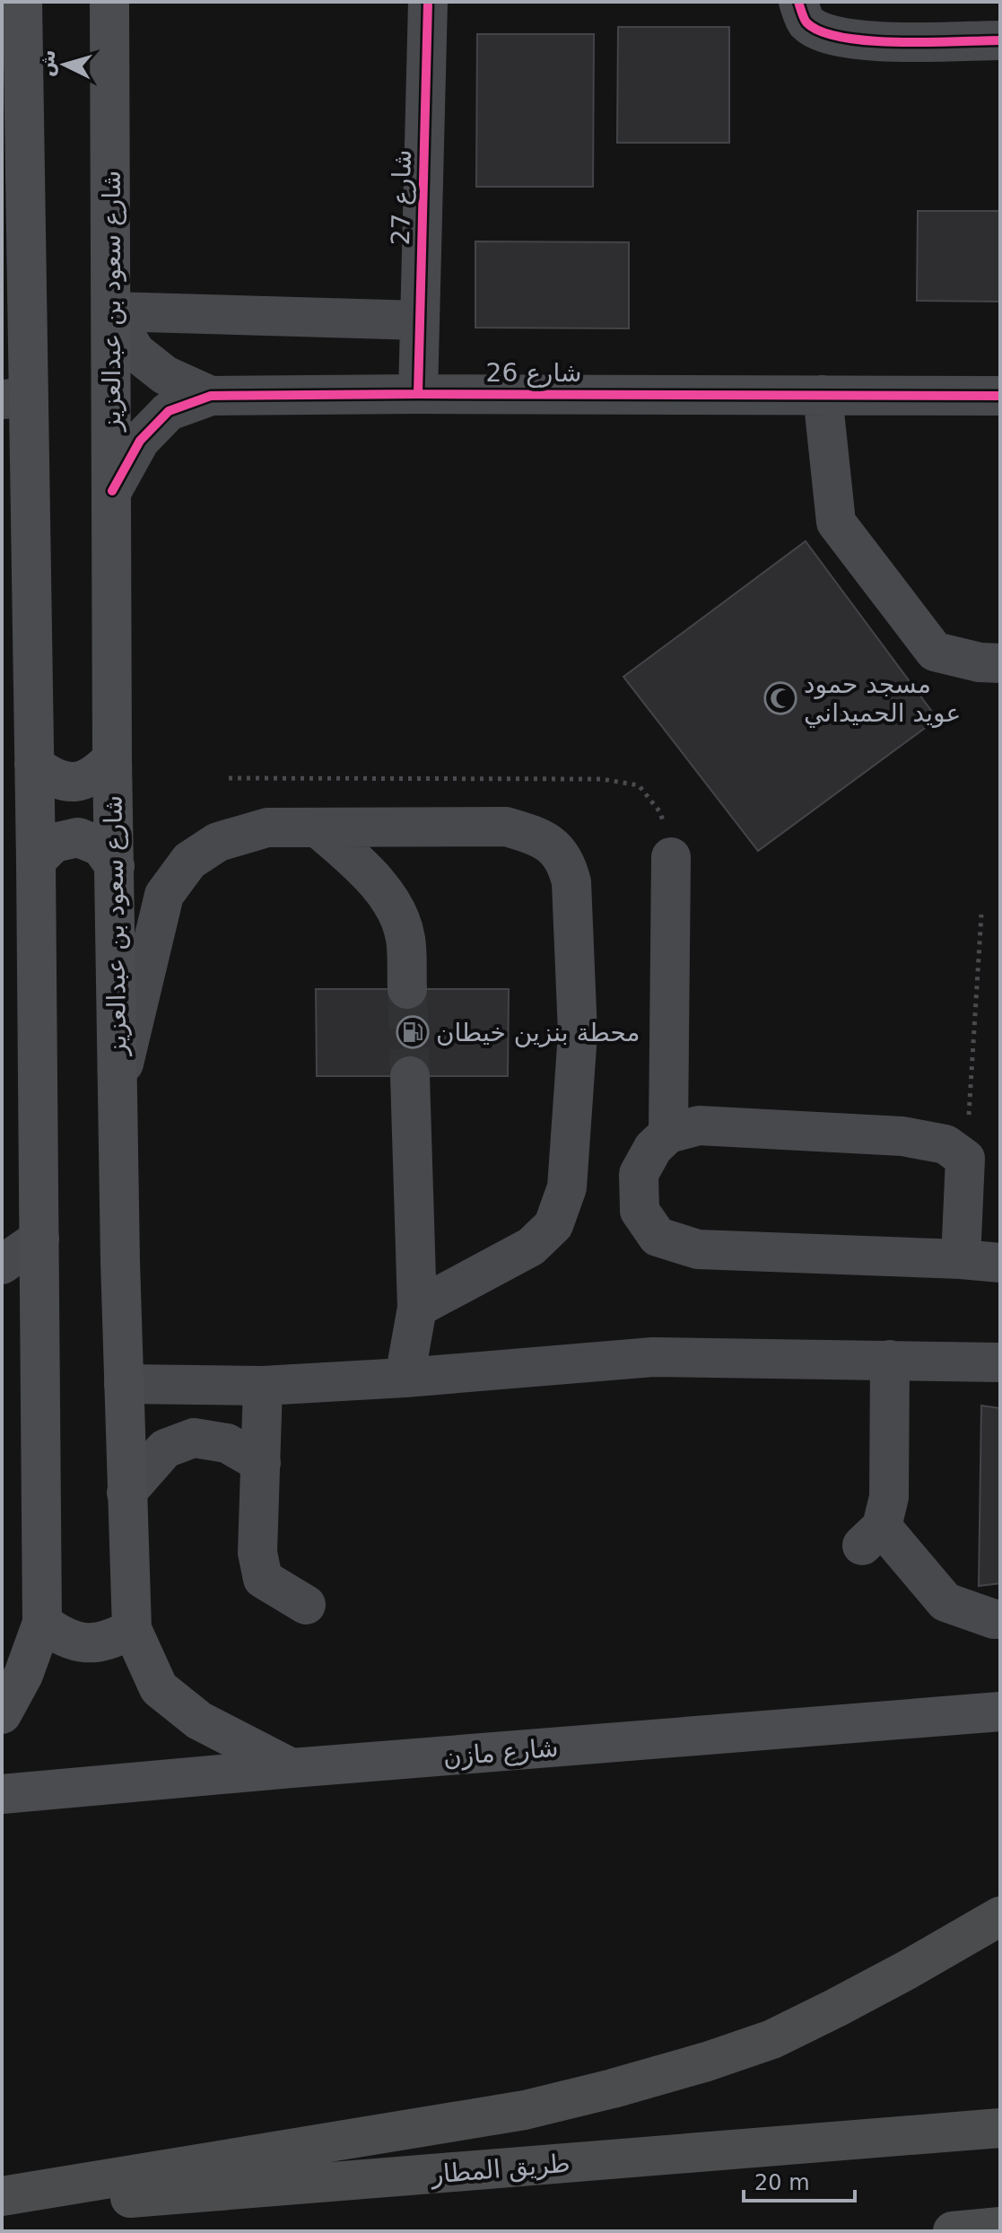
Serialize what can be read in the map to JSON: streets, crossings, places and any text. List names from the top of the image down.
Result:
{
  "streets": {
    "highway": ["طريق المطار"],
    "main road": ["شارع سعود بن عبدالعزيز", "شارع مازن"],
    "street": ["شارع 27", "شارع 26"]
  },
  "crossings": [
    ["شارع 27", "شارع 26"],
    ["شارع سعود بن عبدالعزيز", "شارع 26"],
    ["شارع سعود بن عبدالعزيز", "شارع مازن"]
  ],
  "places": {
    "mosque": ["مسجد حمود عويد الحميداني"],
    "fuel station": ["محطة بنزين خيطان"]
  },
  "scale_bar": "20 m",
  "north": "left"
}
